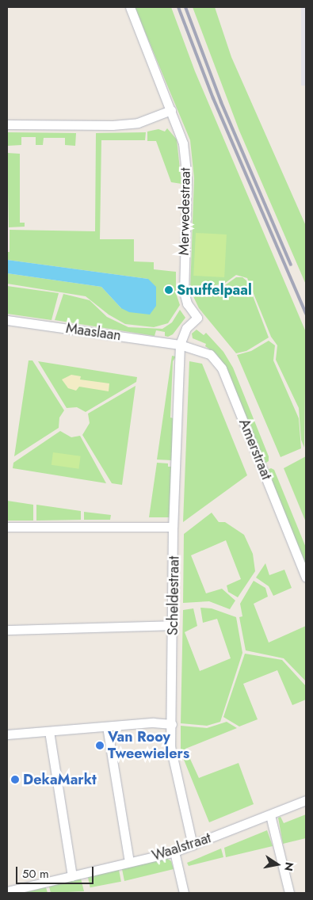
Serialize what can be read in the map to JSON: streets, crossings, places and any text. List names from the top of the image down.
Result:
{
  "streets": {
    "street": [
      "Merwedestraat",
      "Maaslaan",
      "Amerstraat",
      "Scheldestraat",
      "Waalstraat"
    ]
  },
  "crossings": [
    ["Merwedestraat", "Maaslaan"],
    ["Merwedestraat", "Amerstraat"],
    ["Merwedestraat", "Scheldestraat"],
    ["Maaslaan", "Amerstraat"],
    ["Maaslaan", "Scheldestraat"],
    ["Amerstraat", "Scheldestraat"],
    ["Scheldestraat", "Waalstraat"]
  ],
  "places": ["Snuffelpaal", "Van Rooy Tweewielers", "DekaMarkt"],
  "scale_bar": "50 m",
  "north": "right"
}
